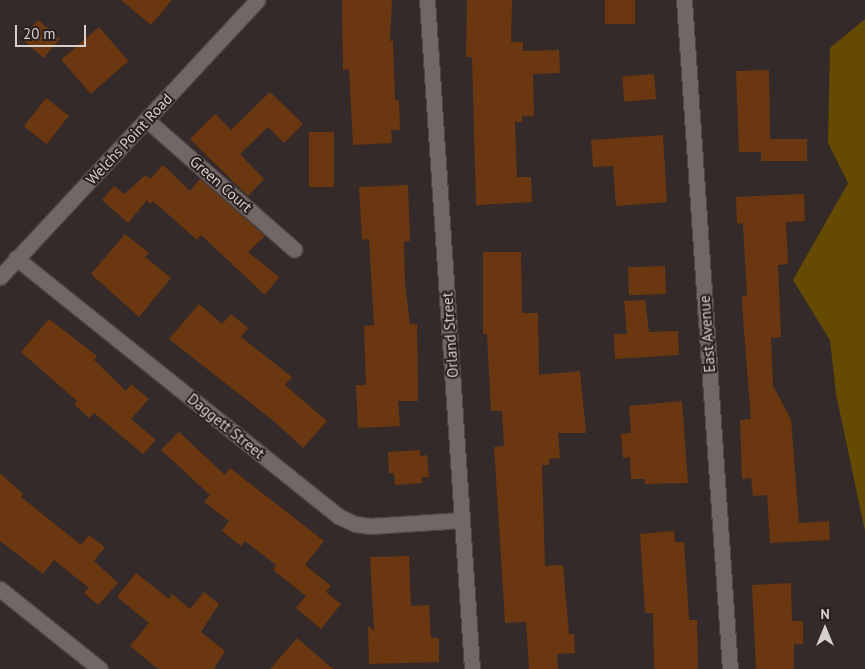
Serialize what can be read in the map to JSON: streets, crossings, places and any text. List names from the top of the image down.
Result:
{
  "streets": {
    "street": [
      "Welchs Point Road",
      "Green Court",
      "East Avenue",
      "Orland Street",
      "Daggett Street"
    ]
  },
  "crossings": [
    ["Welchs Point Road", "Green Court"],
    ["Welchs Point Road", "Daggett Street"],
    ["Orland Street", "Daggett Street"]
  ],
  "scale_bar": "20 m",
  "north": "top"
}
